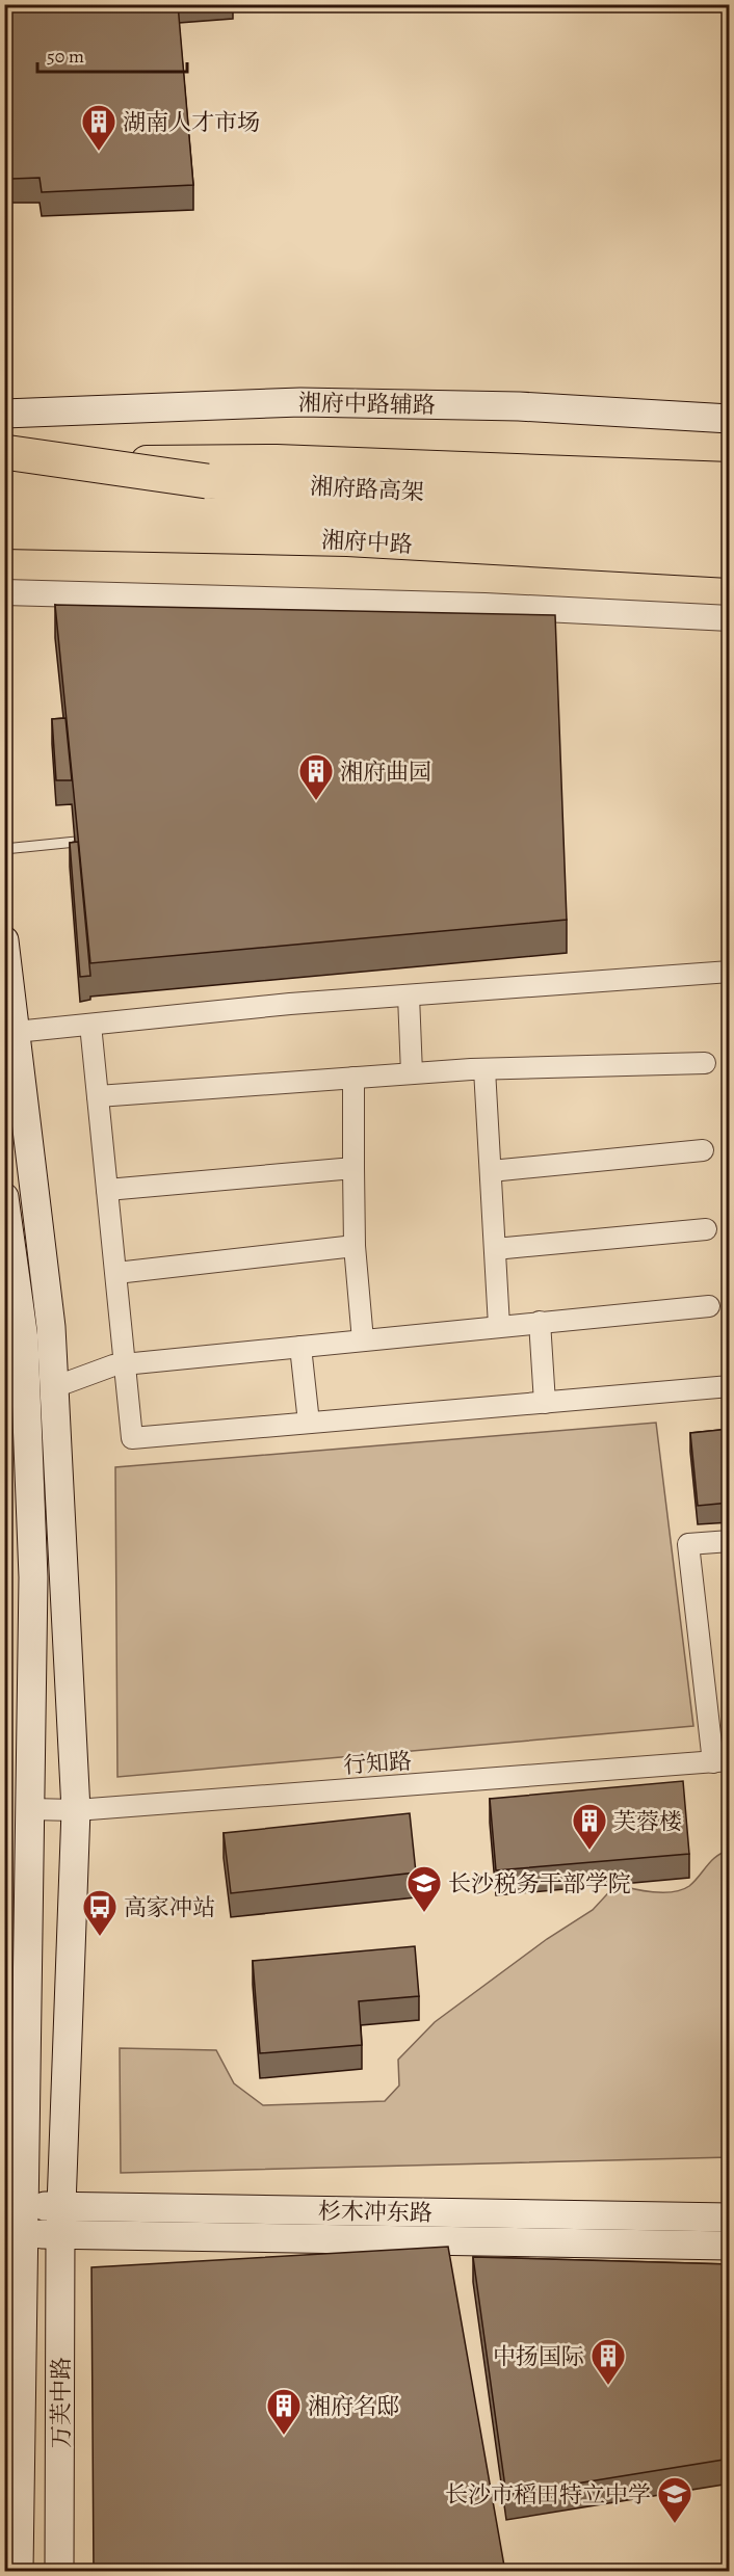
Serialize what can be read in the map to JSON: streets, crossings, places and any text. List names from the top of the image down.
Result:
{
  "streets": {
    "highway": ["湘府路高架"],
    "main road": [
      "湘府中路辅路",
      "湘府中路",
      "杉木冲东路",
      "万芙中路"
    ],
    "street": ["行知路"]
  },
  "crossings": [
    ["行知路", "万芙中路"],
    ["杉木冲东路", "万芙中路"]
  ],
  "places": {
    "building": [
      "湖南人才市场",
      "湘府曲园",
      "芙蓉楼",
      "中扬国际",
      "湘府名邸"
    ],
    "school or university": ["长沙税务干部学院", "长沙市稻田特立中学"],
    "bus stop": ["高家冲站"]
  },
  "scale_bar": "50 m"
}
